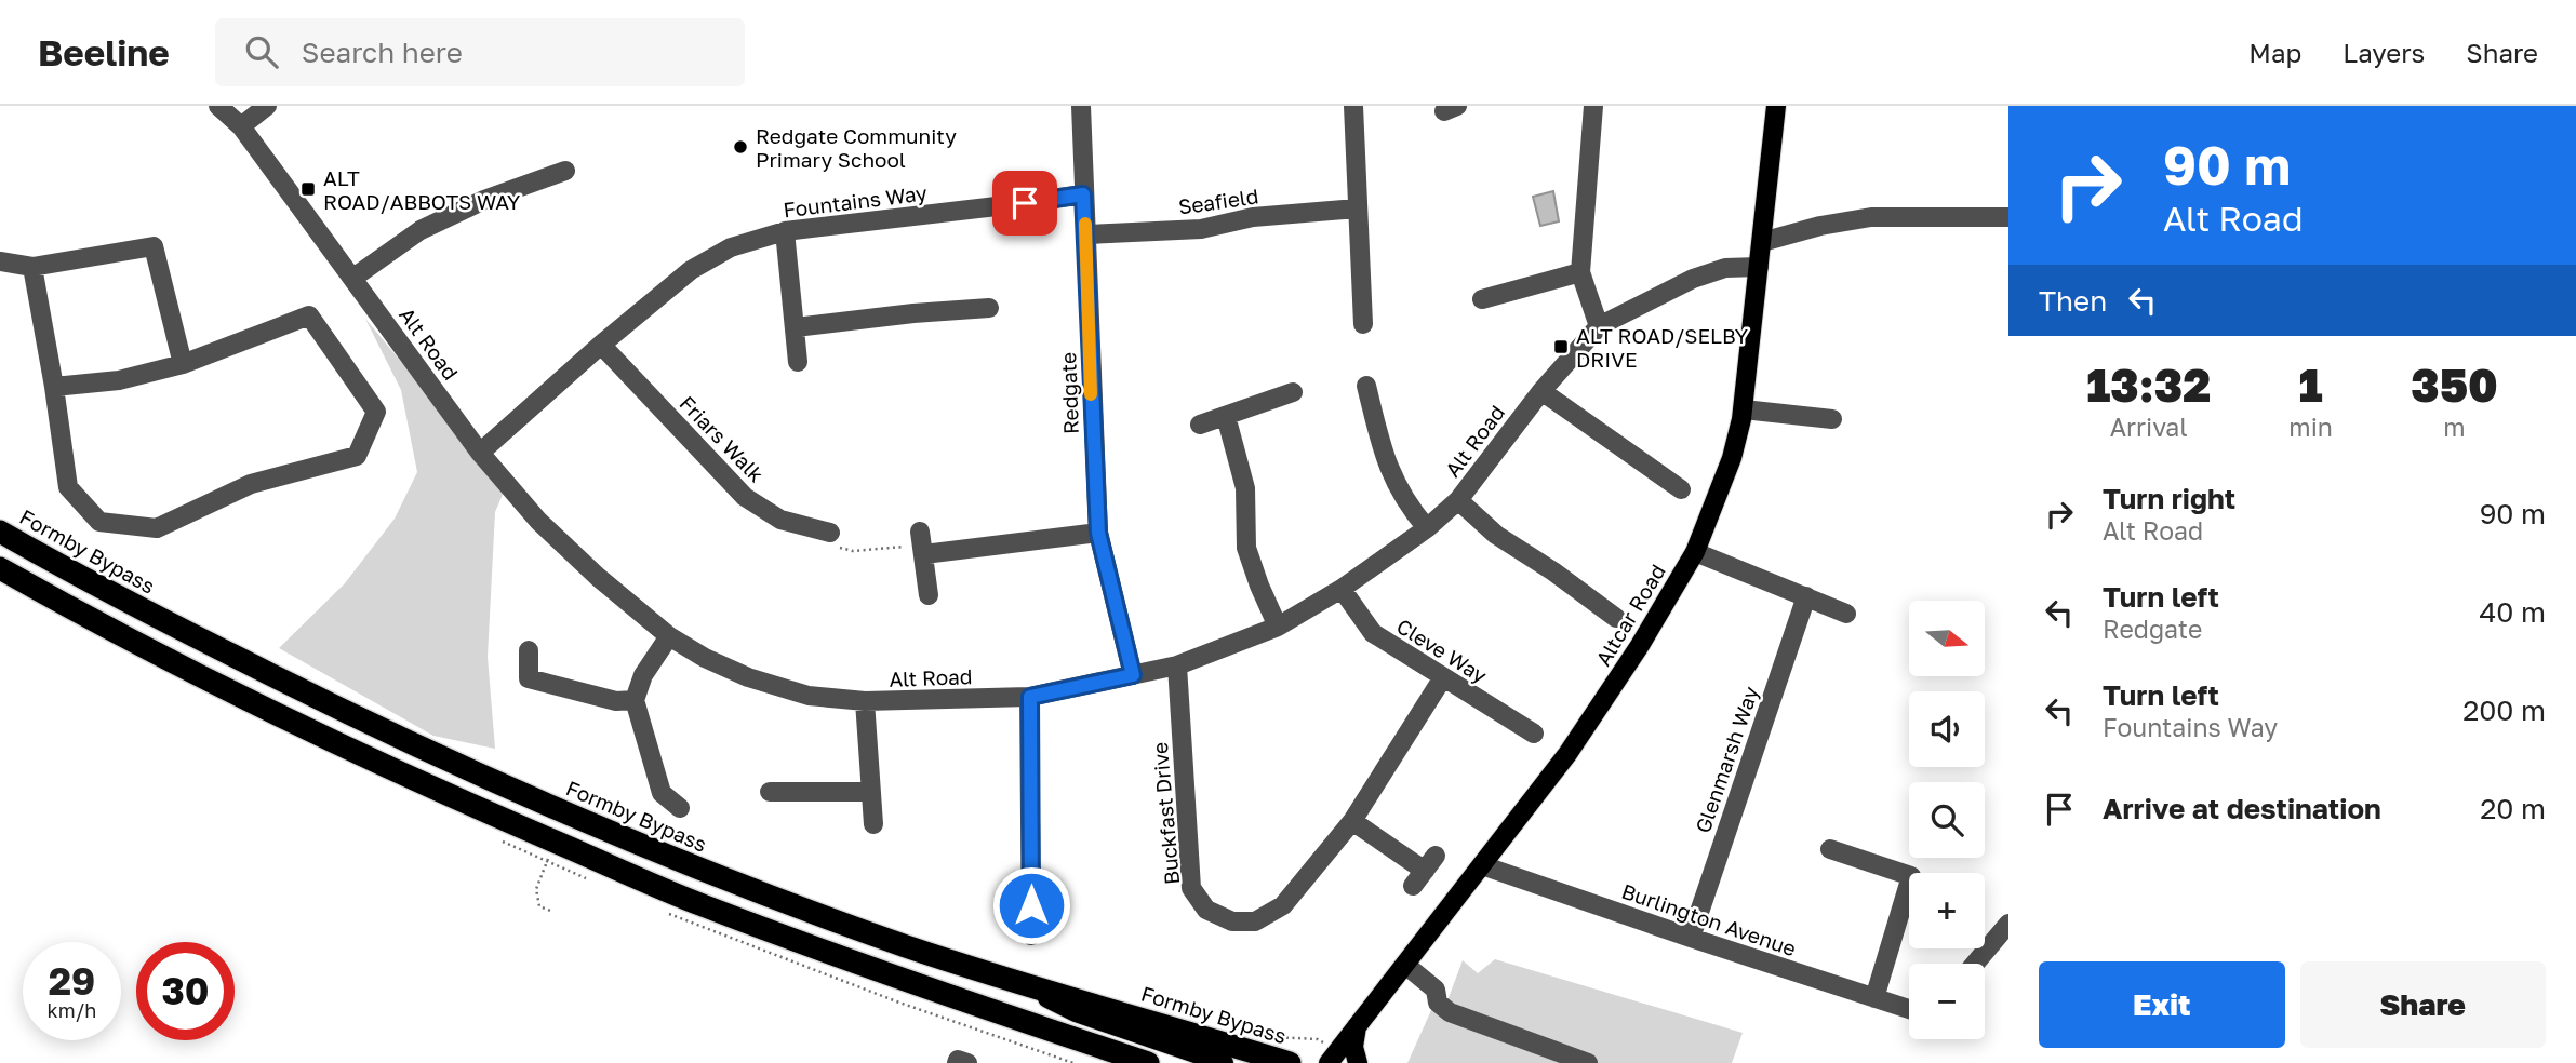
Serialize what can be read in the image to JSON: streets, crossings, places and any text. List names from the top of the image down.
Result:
{
  "streets": {
    "highway": ["Formby Bypass"],
    "main road": ["Altcar Road"],
    "street": [
      "Fountains Way",
      "Seafield",
      "Alt Road",
      "Redgate",
      "Friars Walk",
      "Cleve Way",
      "Glenmarsh Way",
      "Buckfast Drive",
      "Burlington Avenue"
    ]
  },
  "crossings": [
    ["Fountains Way", "Alt Road"],
    ["Fountains Way", "Redgate"],
    ["Fountains Way", "Friars Walk"],
    ["Seafield", "Redgate"],
    ["Alt Road", "Redgate"],
    ["Alt Road", "Altcar Road"],
    ["Alt Road", "Cleve Way"],
    ["Alt Road", "Buckfast Drive"],
    ["Altcar Road", "Burlington Avenue"],
    ["Cleve Way", "Buckfast Drive"],
    ["Glenmarsh Way", "Burlington Avenue"]
  ],
  "places": {
    "other": ["Redgate Community Primary School"],
    "transit": ["ALT ROAD/ABBOTS WAY", "ALT ROAD/SELBY DRIVE"]
  },
  "north": "right",
  "page": {
    "header": "Beeline",
    "search": "Search here",
    "nav": ["Map", "Layers", "Share"],
    "turn": ["90 m", "Alt Road"],
    "then": "Then",
    "eta": [
      "13:32",
      "Arrival",
      "1",
      "min",
      "350",
      "m"
    ],
    "list": [
      {
        "name": "Turn right",
        "note": "Alt Road",
        "value": "90 m"
      },
      {
        "name": "Turn left",
        "note": "Redgate",
        "value": "40 m"
      },
      {
        "name": "Turn left",
        "note": "Fountains Way",
        "value": "200 m"
      },
      {
        "name": "Arrive at destination",
        "value": "20 m"
      }
    ],
    "map_buttons": ["+", "−"],
    "speed": "29 km/h",
    "limit": "30",
    "buttons": ["Exit", "Share"]
  }
}
